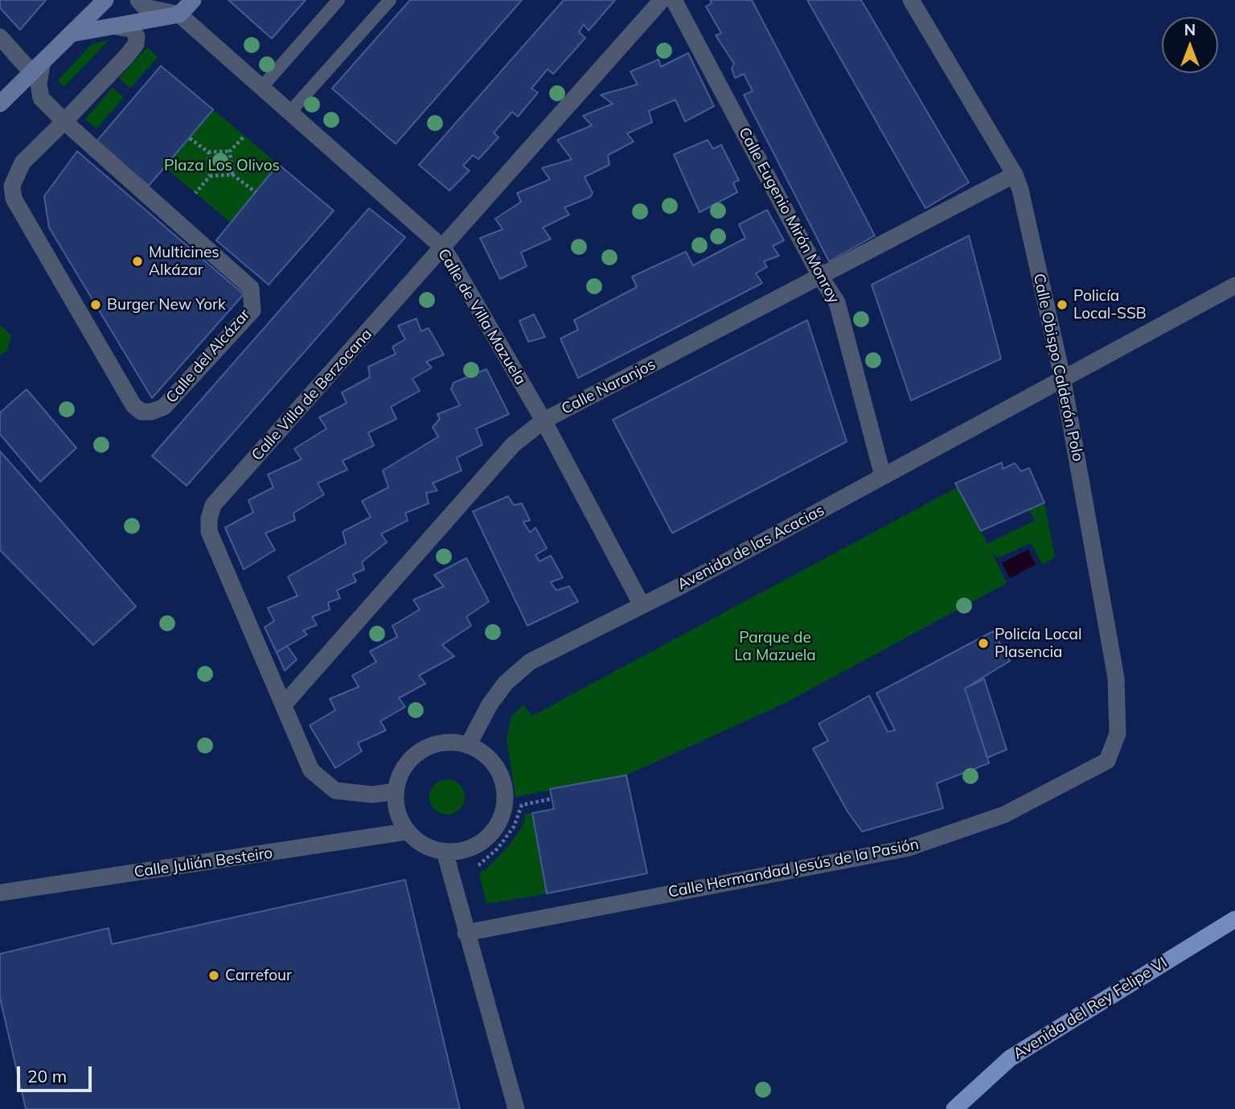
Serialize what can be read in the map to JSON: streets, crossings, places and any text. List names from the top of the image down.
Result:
{
  "streets": {
    "main road": ["Avenida del Rey Felipe VI"],
    "street": [
      "Calle Eugenio Mirón Monroy",
      "Calle de Villa Mazuela",
      "Calle del Alcázar",
      "Calle Obispo Calderón Polo",
      "Calle Naranjos",
      "Calle Villa de Berzocana",
      "Avenida de las Acacias",
      "Calle Julián Besteiro",
      "Calle Hermandad Jesús de la Pasión"
    ]
  },
  "crossings": [
    ["Calle Eugenio Mirón Monroy", "Calle Naranjos"],
    ["Calle Eugenio Mirón Monroy", "Avenida de las Acacias"],
    ["Calle de Villa Mazuela", "Calle Naranjos"],
    ["Calle de Villa Mazuela", "Calle Villa de Berzocana"],
    ["Calle de Villa Mazuela", "Avenida de las Acacias"],
    ["Calle Obispo Calderón Polo", "Calle Naranjos"],
    ["Calle Obispo Calderón Polo", "Avenida de las Acacias"],
    ["Calle Obispo Calderón Polo", "Calle Hermandad Jesús de la Pasión"],
    ["Calle Naranjos", "Calle Villa de Berzocana"],
    ["Calle Villa de Berzocana", "Avenida de las Acacias"],
    ["Calle Villa de Berzocana", "Calle Julián Besteiro"],
    ["Avenida de las Acacias", "Calle Julián Besteiro"]
  ],
  "parks": ["Plaza Los Olivos", "Parque de La Mazuela"],
  "places": [
    "Multicines Alkázar",
    "Burger New York",
    "Policía Local-SSB",
    "Policía Local Plasencia",
    "Carrefour"
  ],
  "scale_bar": "20 m",
  "north": "top"
}
